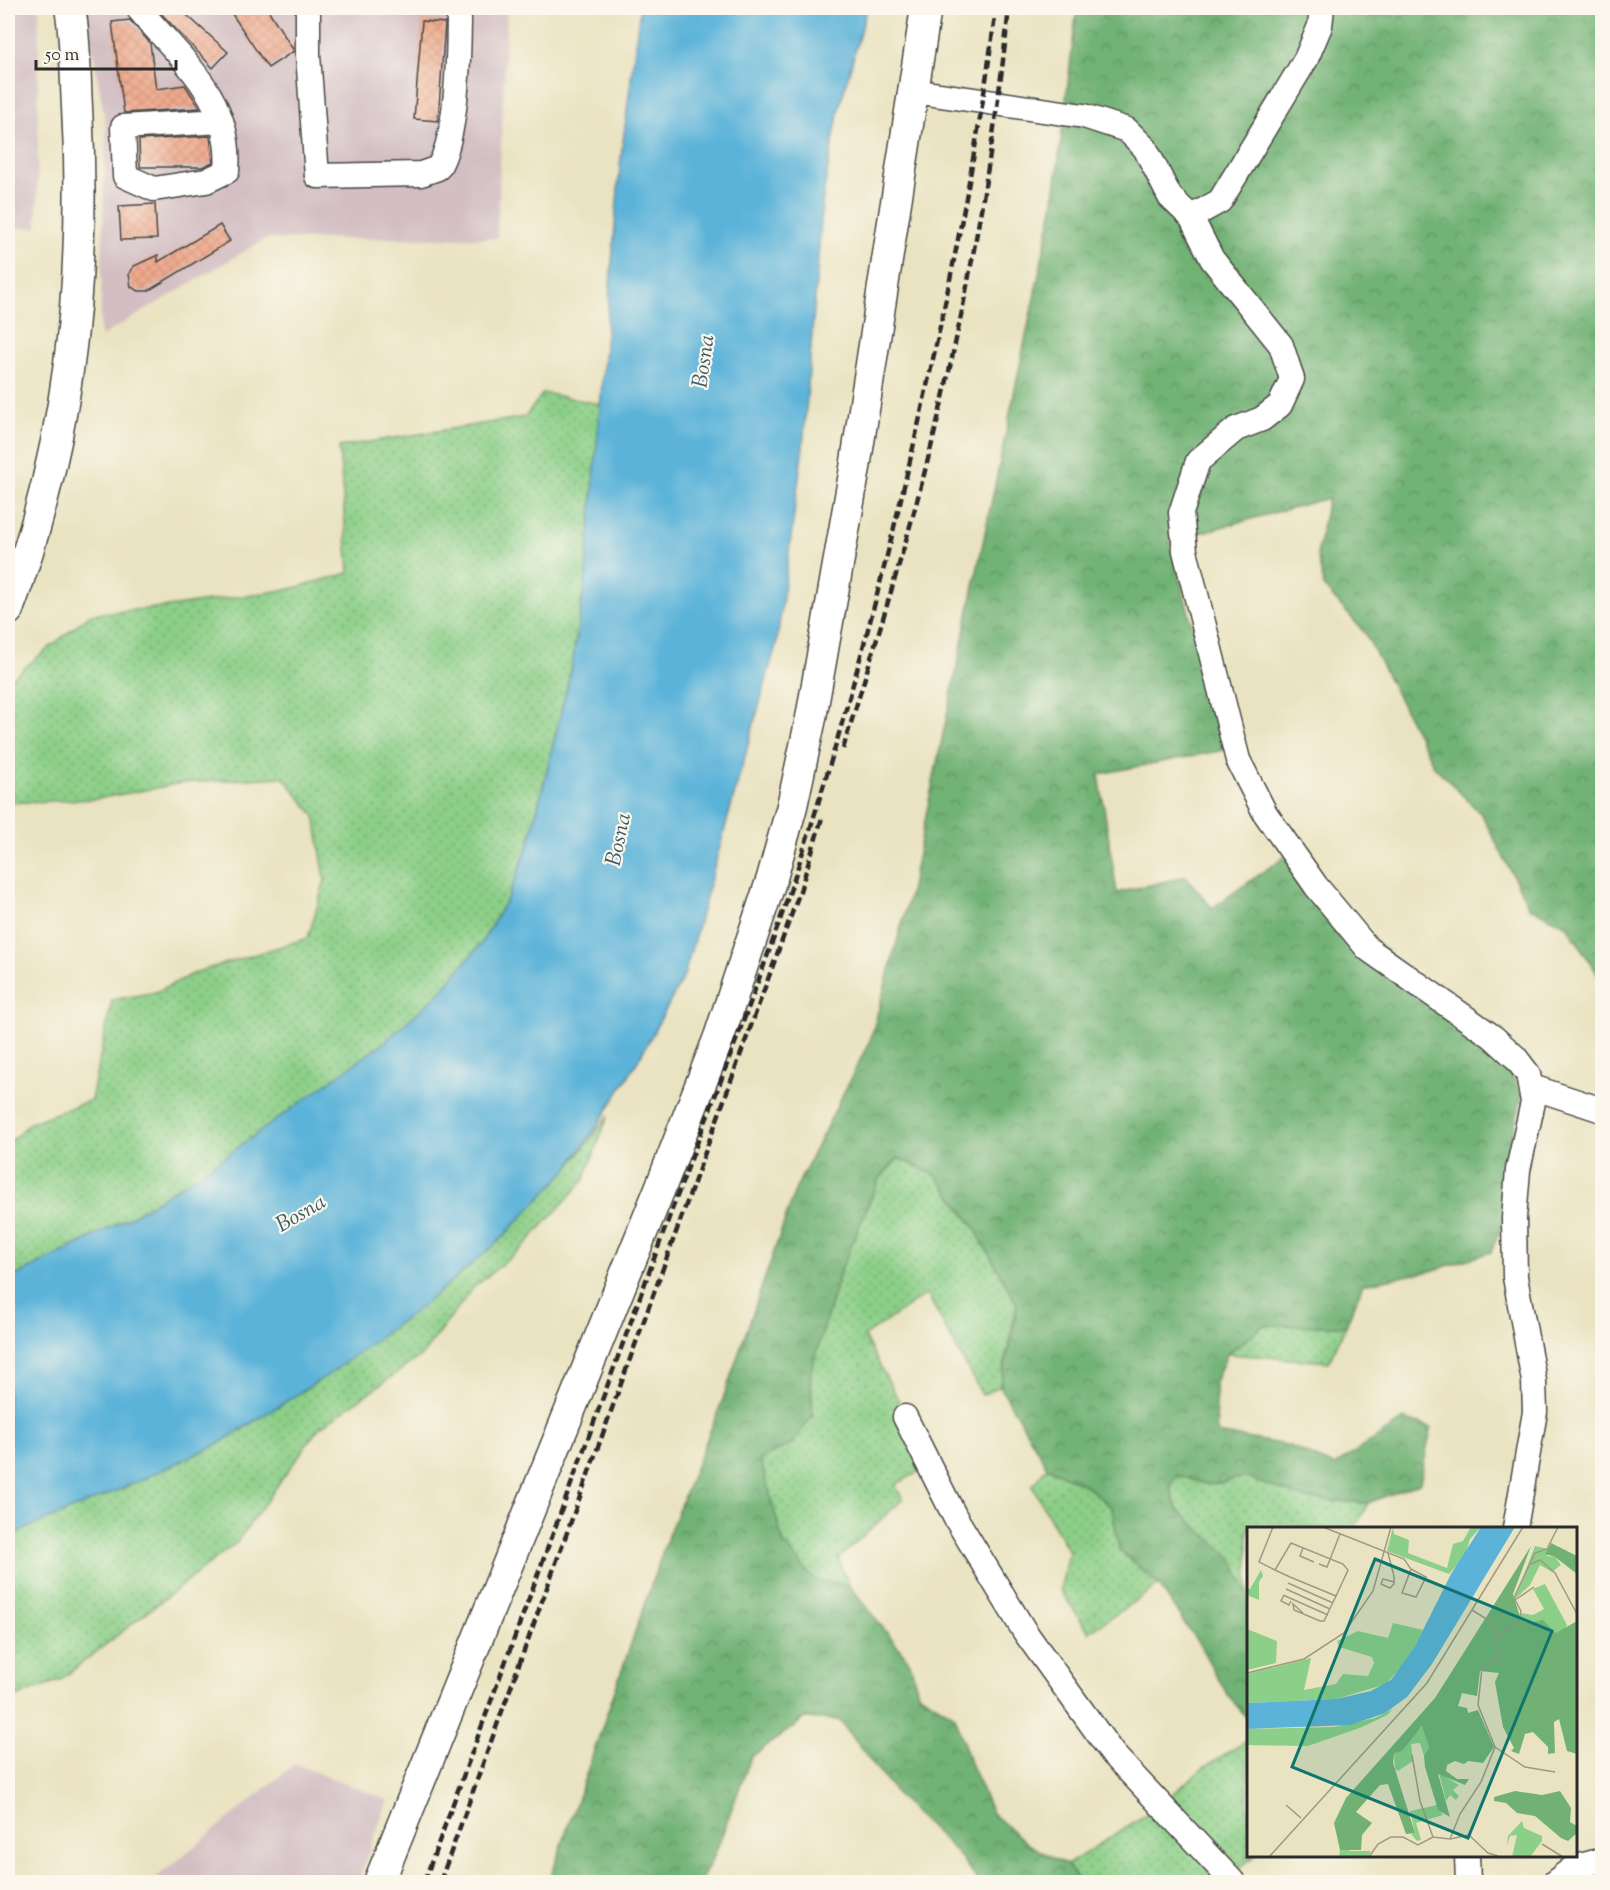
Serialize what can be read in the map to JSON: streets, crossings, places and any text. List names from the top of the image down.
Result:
{
  "water": ["Bosna"],
  "scale_bar": "50 m"
}
